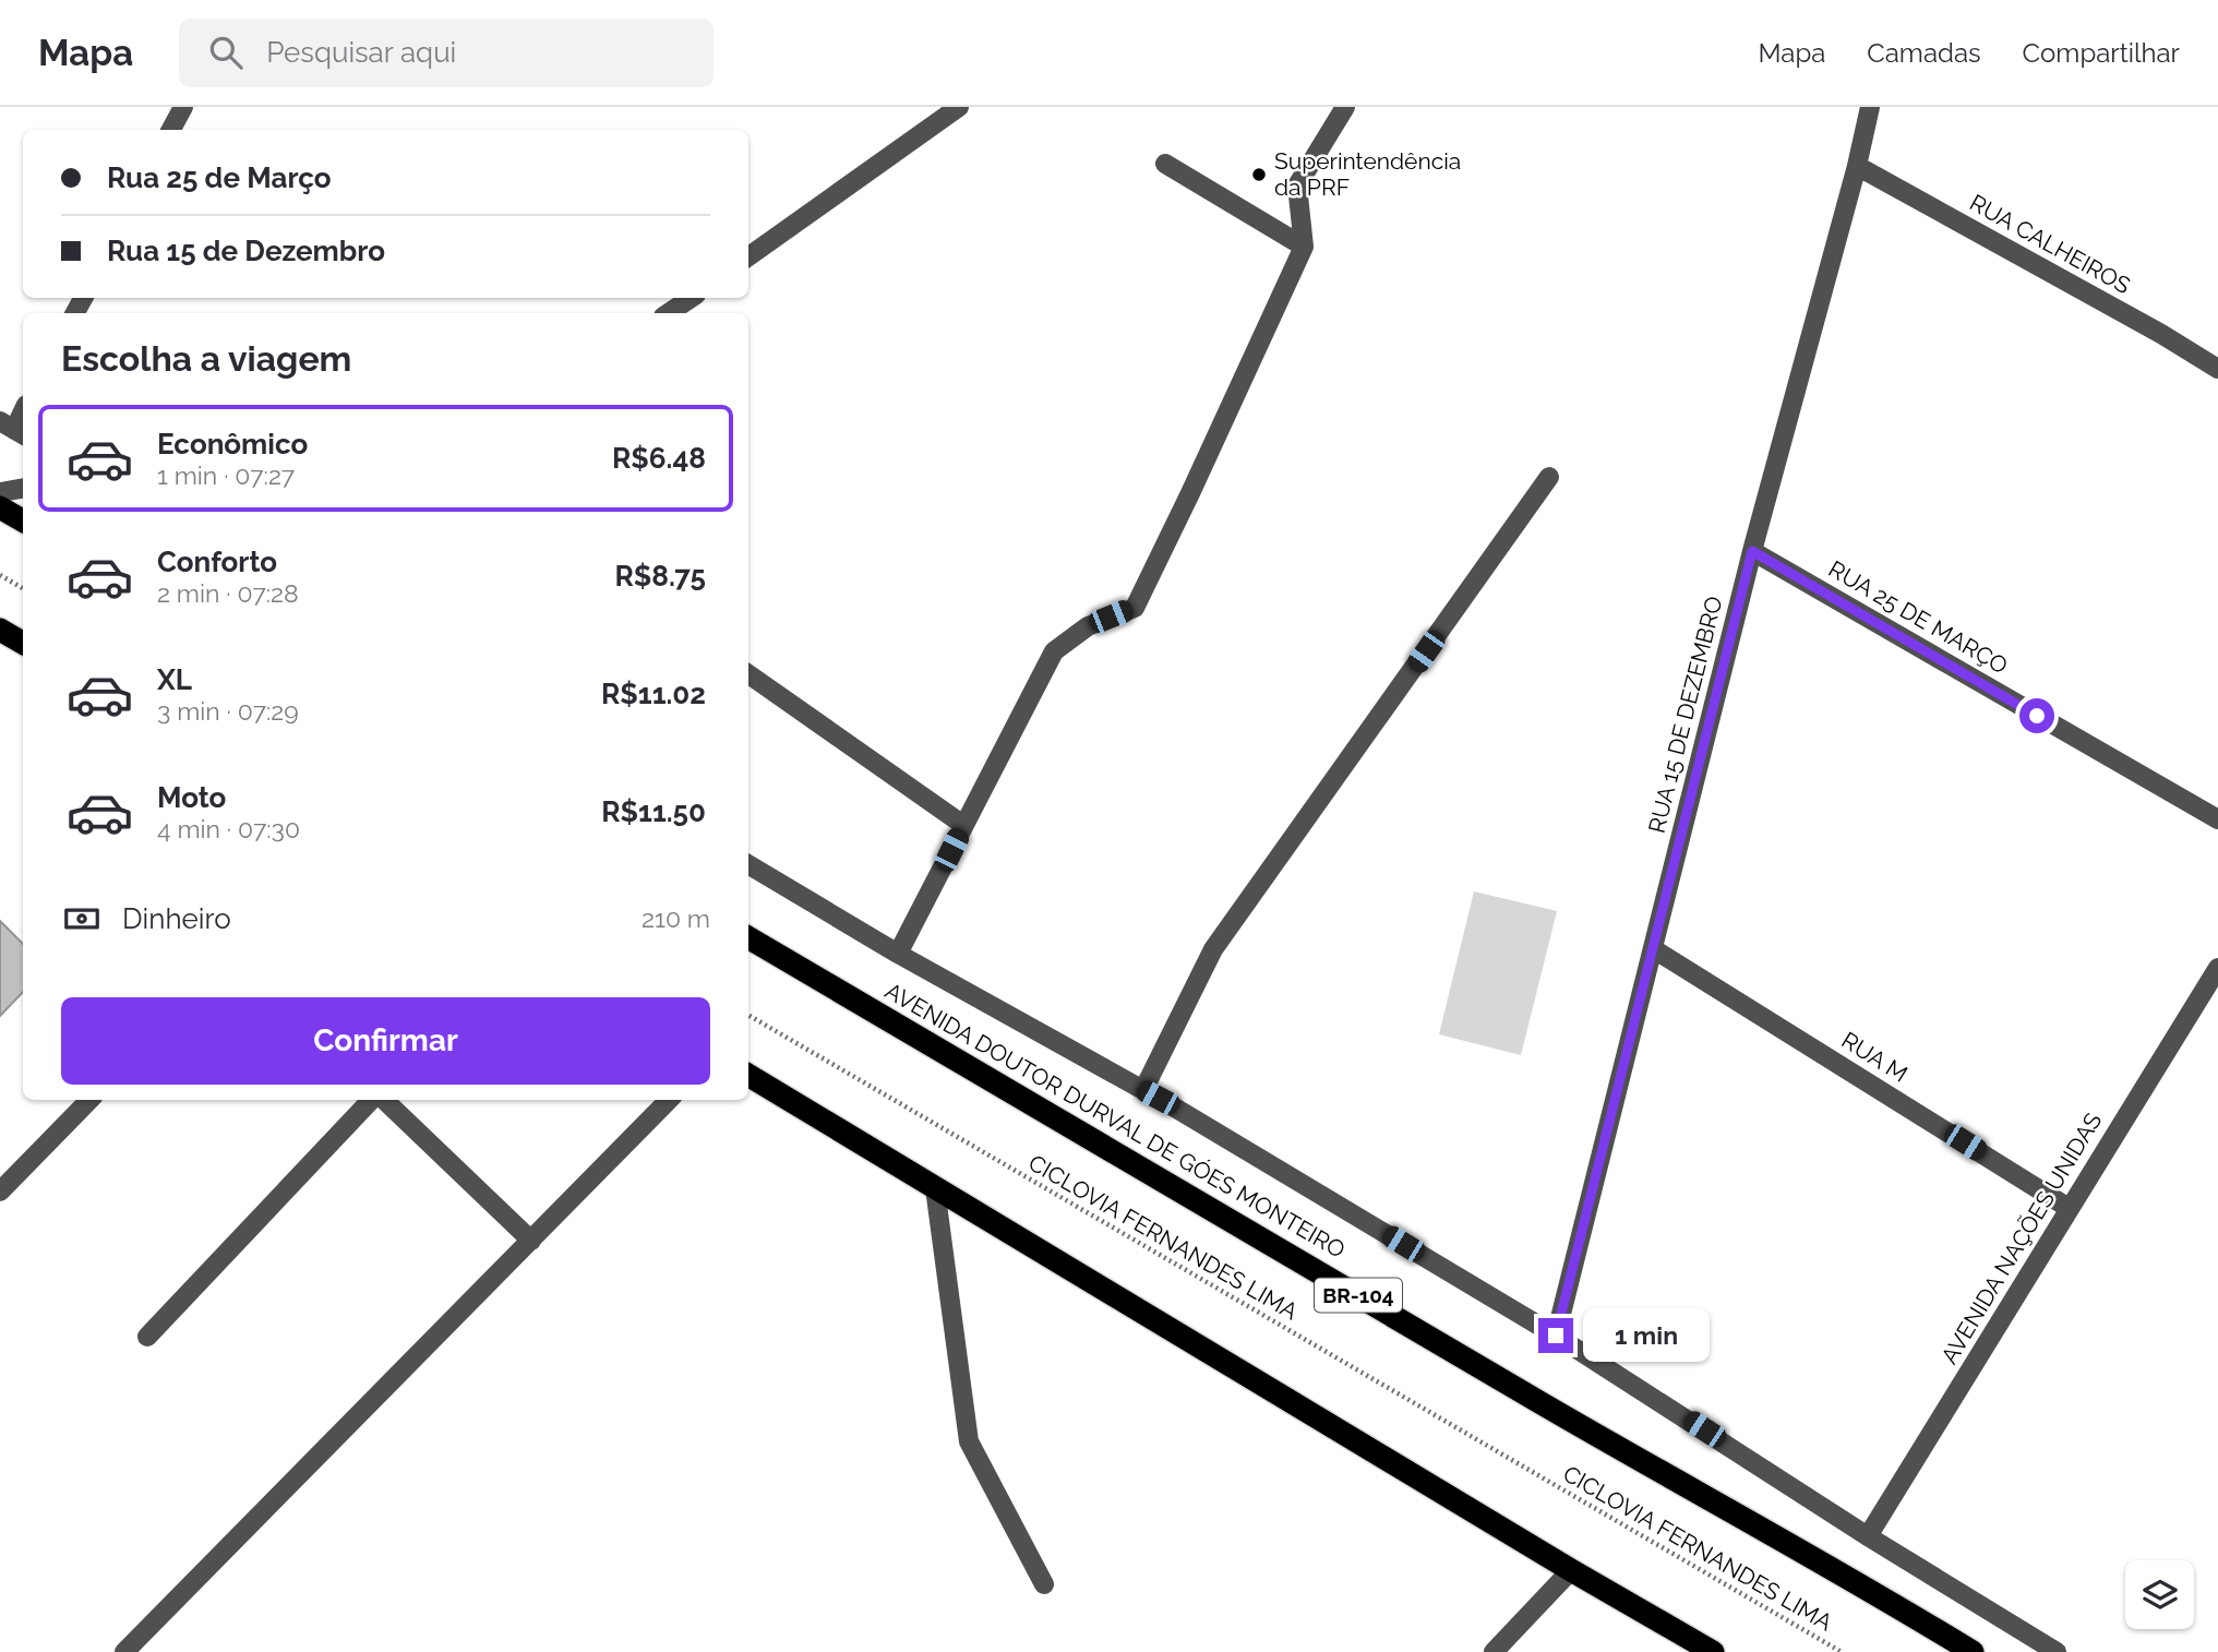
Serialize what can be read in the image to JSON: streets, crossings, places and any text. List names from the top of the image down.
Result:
{
  "streets": {
    "highway": ["AVENIDA DOUTOR DURVAL DE GÓES MONTEIRO", "BR-104"],
    "street": [
      "RUA CALHEIROS",
      "RUA 25 DE MARÇO",
      "RUA 15 DE DEZEMBRO",
      "RUA M",
      "AVENIDA NAÇÕES UNIDAS"
    ],
    "path": ["CICLOVIA FERNANDES LIMA"]
  },
  "crossings": [
    ["RUA CALHEIROS", "RUA 15 DE DEZEMBRO"],
    ["RUA 25 DE MARÇO", "RUA 15 DE DEZEMBRO"],
    ["RUA 15 DE DEZEMBRO", "RUA M"],
    ["RUA M", "AVENIDA NAÇÕES UNIDAS"]
  ],
  "places": ["Superintendência da PRF"],
  "page": {
    "header": "Mapa",
    "search": "Pesquisar aqui",
    "nav": ["Mapa", "Camadas", "Compartilhar"],
    "banner": ["Rua 25 de Março", "Rua 15 de Dezembro"],
    "heading": "Escolha a viagem",
    "list": [
      {
        "name": "Econômico",
        "note": "1 min · 07:27",
        "value": "R$6.48"
      },
      {
        "name": "Conforto",
        "note": "2 min · 07:28",
        "value": "R$8.75"
      },
      {
        "name": "XL",
        "note": "3 min · 07:29",
        "value": "R$11.02"
      },
      {
        "name": "Moto",
        "note": "4 min · 07:30",
        "value": "R$11.50"
      }
    ],
    "pay": ["Dinheiro", "210 m"],
    "buttons": "Confirmar",
    "bubble": "1 min"
  }
}
